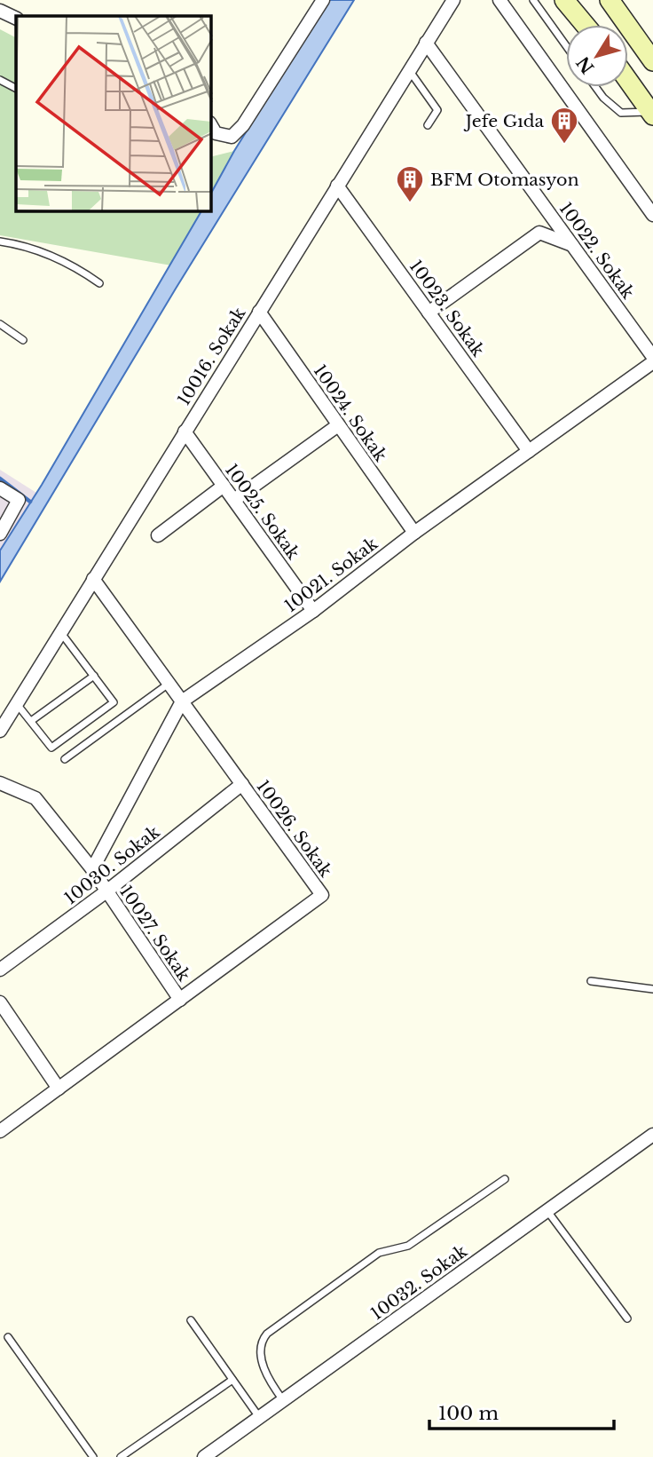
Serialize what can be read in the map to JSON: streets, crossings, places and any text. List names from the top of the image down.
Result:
{
  "streets": {
    "street": [
      "10022. Sokak",
      "10023. Sokak",
      "10016. Sokak",
      "10024. Sokak",
      "10025. Sokak",
      "10021. Sokak",
      "10026. Sokak",
      "10030. Sokak",
      "10027. Sokak",
      "10032. Sokak"
    ]
  },
  "crossings": [
    ["10022. Sokak", "10016. Sokak"],
    ["10023. Sokak", "10016. Sokak"],
    ["10023. Sokak", "10021. Sokak"],
    ["10016. Sokak", "10024. Sokak"],
    ["10016. Sokak", "10025. Sokak"],
    ["10016. Sokak", "10026. Sokak"],
    ["10024. Sokak", "10021. Sokak"],
    ["10025. Sokak", "10021. Sokak"],
    ["10021. Sokak", "10026. Sokak"],
    ["10021. Sokak", "10027. Sokak"],
    ["10026. Sokak", "10030. Sokak"],
    ["10026. Sokak", "10027. Sokak"],
    ["10030. Sokak", "10027. Sokak"]
  ],
  "places": {
    "building": ["Jefe Gıda", "BFM Otomasyon"]
  },
  "scale_bar": "100 m",
  "north": "bottom left"
}
